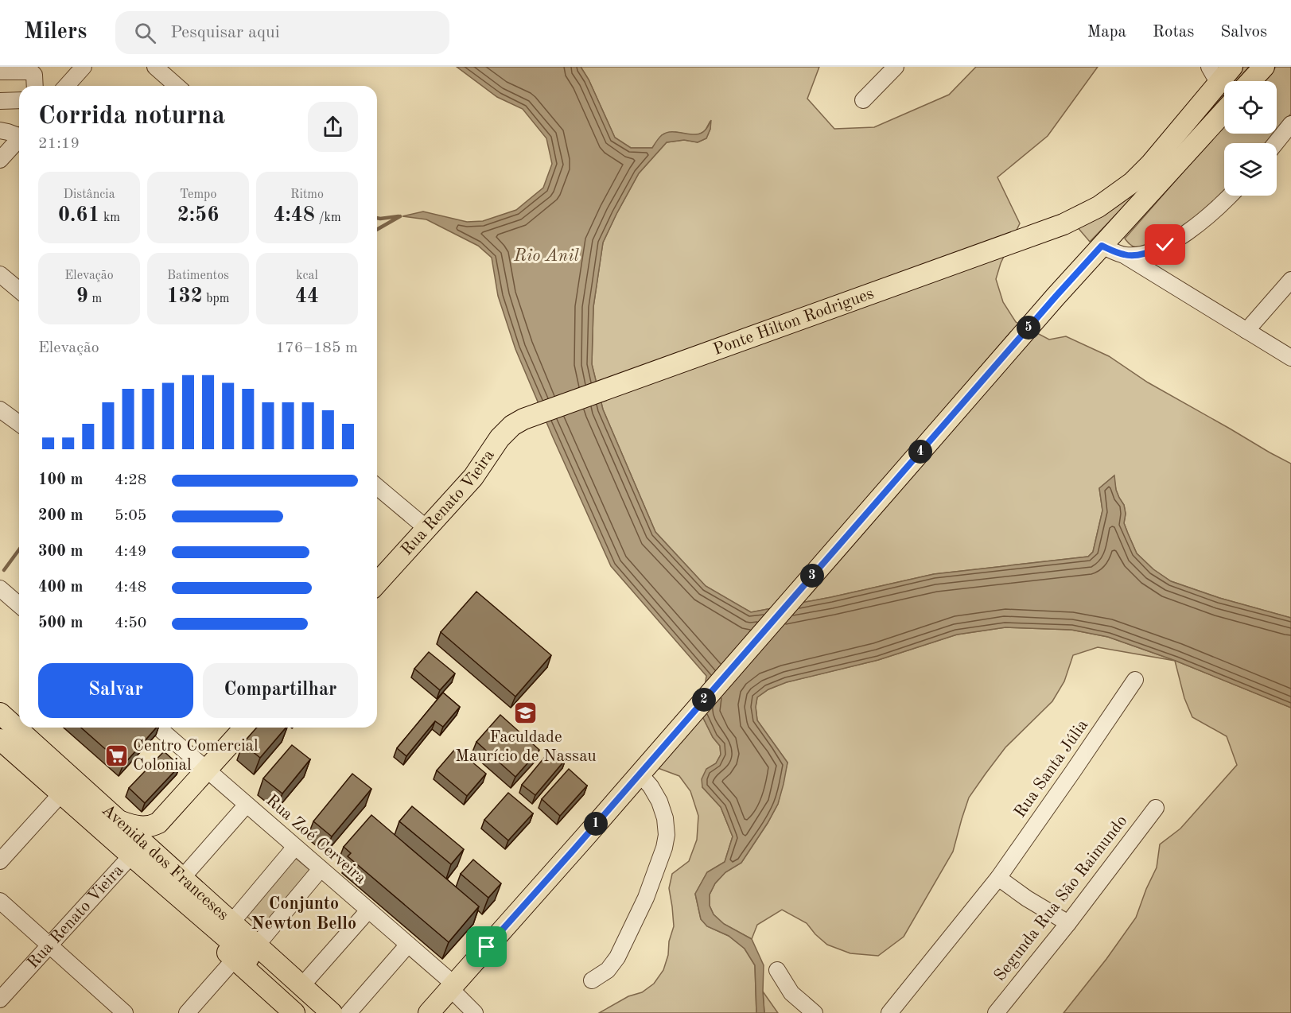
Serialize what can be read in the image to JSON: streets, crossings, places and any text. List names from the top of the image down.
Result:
{
  "streets": {
    "main road": ["Ponte Hilton Rodrigues", "Rua Renato Vieira", "Avenida dos Franceses"],
    "street": ["Rua Santa Júlia", "Rua Zoé Cerveira", "Segunda Rua São Raimundo"]
  },
  "crossings": [
    ["Ponte Hilton Rodrigues", "Rua Renato Vieira"],
    ["Rua Renato Vieira", "Avenida dos Franceses"]
  ],
  "districts": ["Conjunto Newton Bello"],
  "water": ["Rio Anil"],
  "places": {
    "school or university": ["Faculdade Maurício de Nassau"],
    "supermarket": ["Centro Comercial Colonial"]
  },
  "page": {
    "header": "Milers",
    "search": "Pesquisar aqui",
    "nav": ["Mapa", "Rotas", "Salvos"],
    "heading": ["Corrida noturna", "21:19"],
    "stats": [
      ["Distância", "0.61 km"],
      ["Tempo", "2:56"],
      ["Ritmo", "4:48 /km"],
      ["Elevação", "9 m"],
      ["Batimentos", "132 bpm"],
      ["kcal", "44"]
    ],
    "pins": [
      "5",
      "4",
      "3",
      "2",
      "1"
    ],
    "chart": ["Elevação", "176–185 m"],
    "list": [
      {
        "name": "100 m",
        "note": "4:28"
      },
      {
        "name": "200 m",
        "note": "5:05"
      },
      {
        "name": "300 m",
        "note": "4:49"
      },
      {
        "name": "400 m",
        "note": "4:48"
      },
      {
        "name": "500 m",
        "note": "4:50"
      }
    ],
    "buttons": ["Salvar", "Compartilhar"]
  }
}
